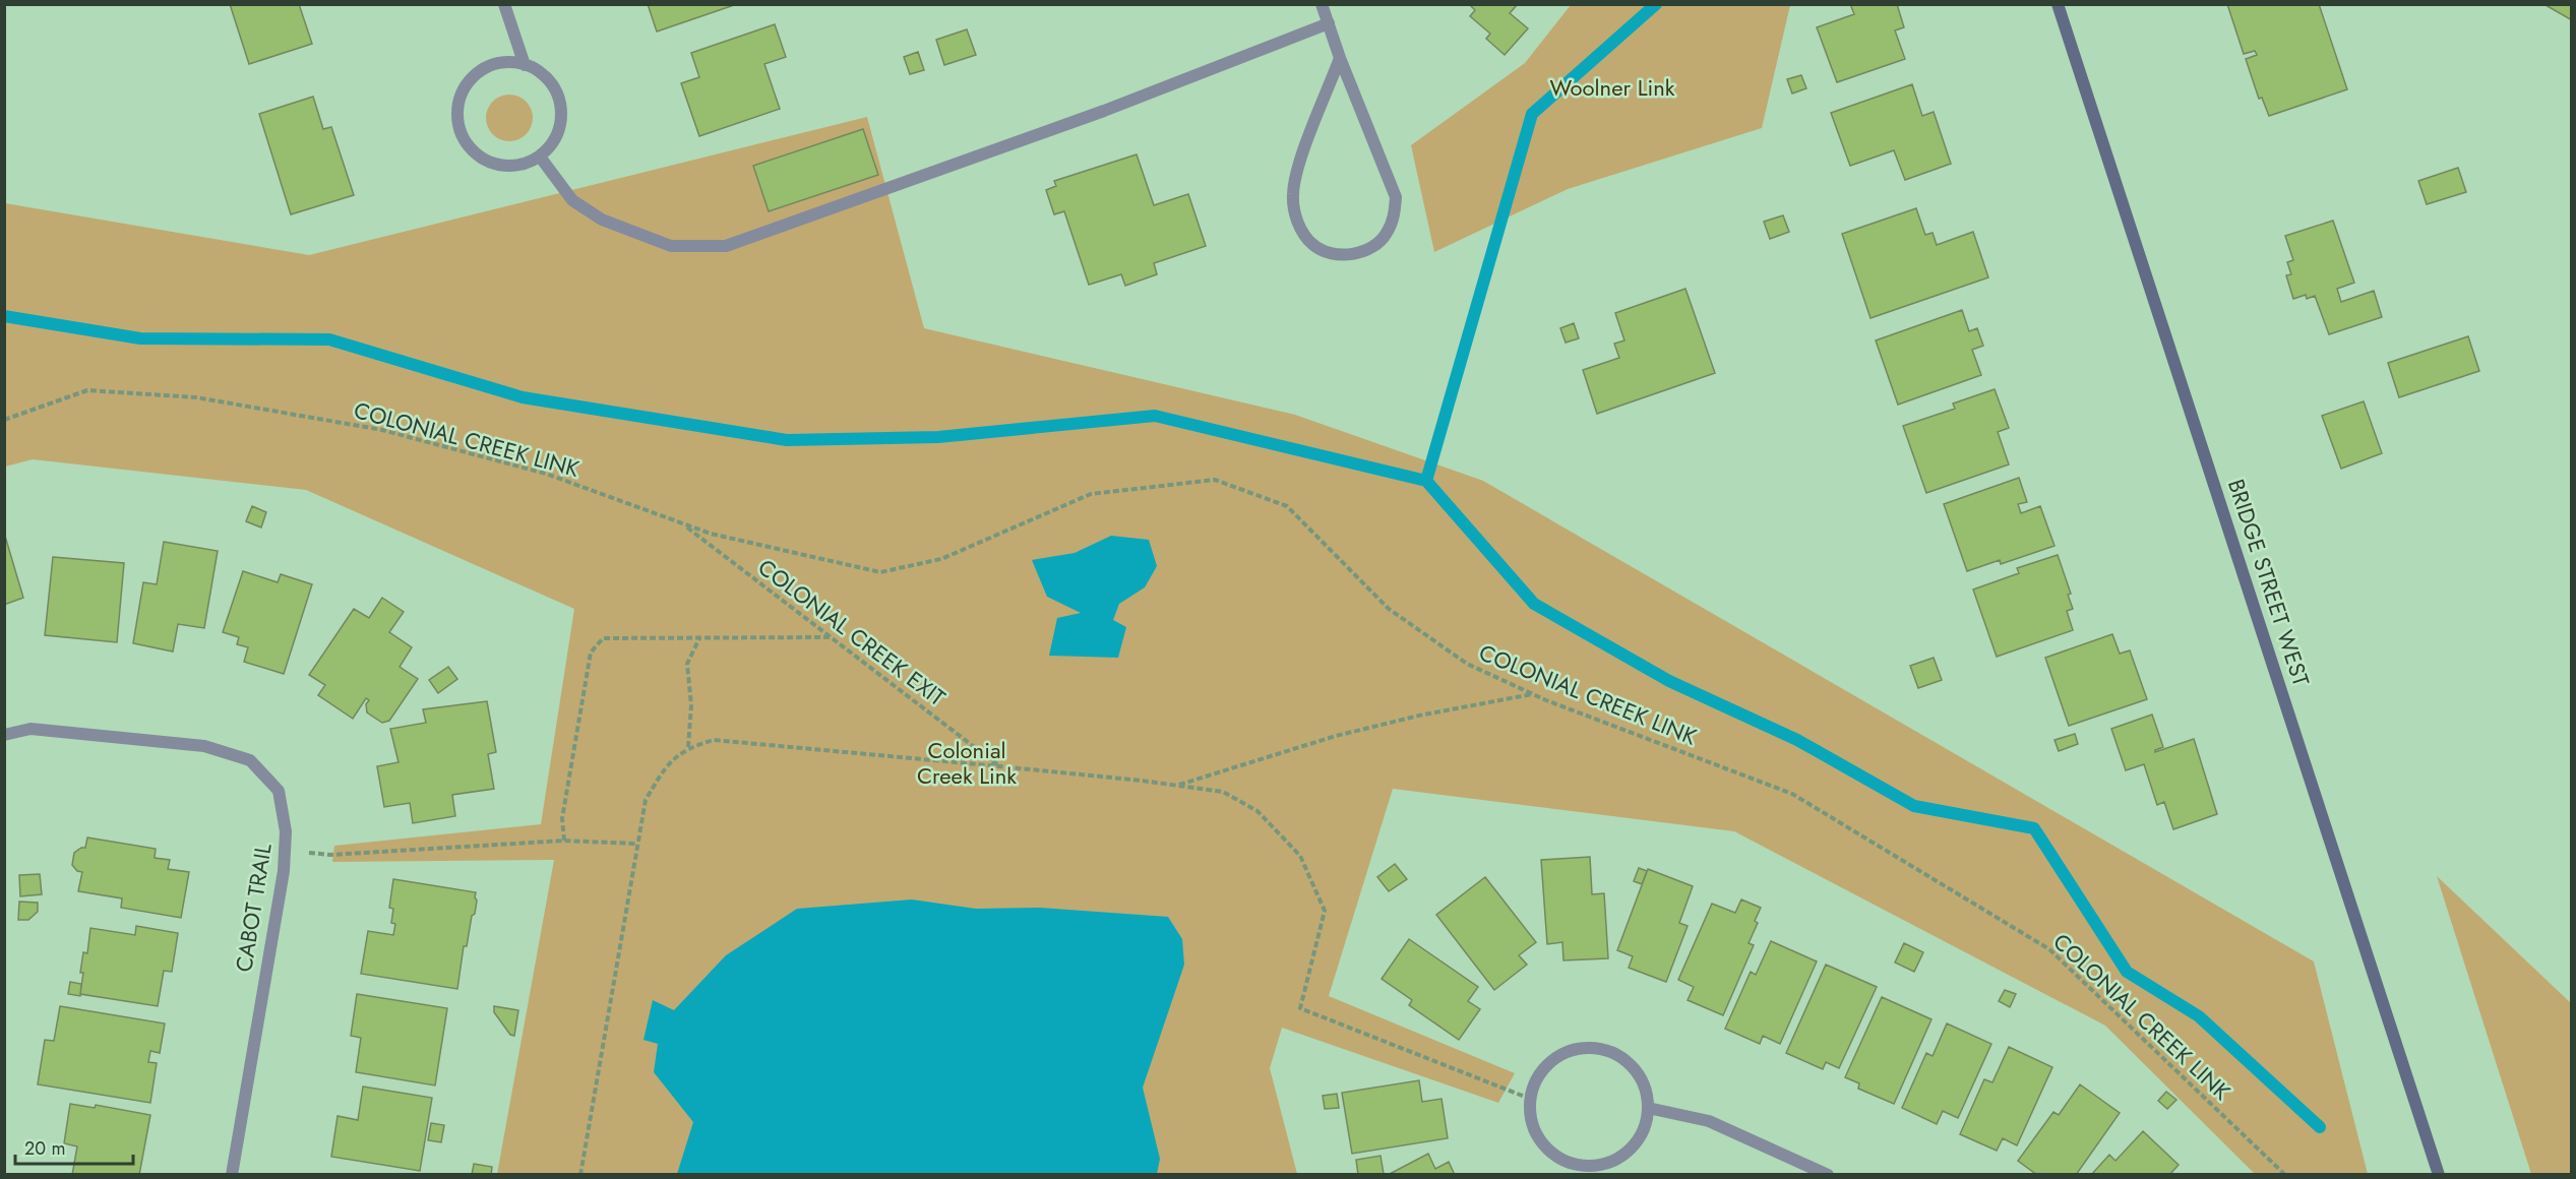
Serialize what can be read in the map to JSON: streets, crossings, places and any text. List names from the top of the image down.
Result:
{
  "streets": {
    "main road": ["BRIDGE STREET WEST"],
    "street": ["CABOT TRAIL"],
    "path": ["COLONIAL CREEK LINK", "COLONIAL CREEK EXIT"]
  },
  "crossings": [
    ["COLONIAL CREEK LINK", "COLONIAL CREEK EXIT"]
  ],
  "parks": ["Woolner Link", "Colonial Creek Link"],
  "scale_bar": "20 m"
}
